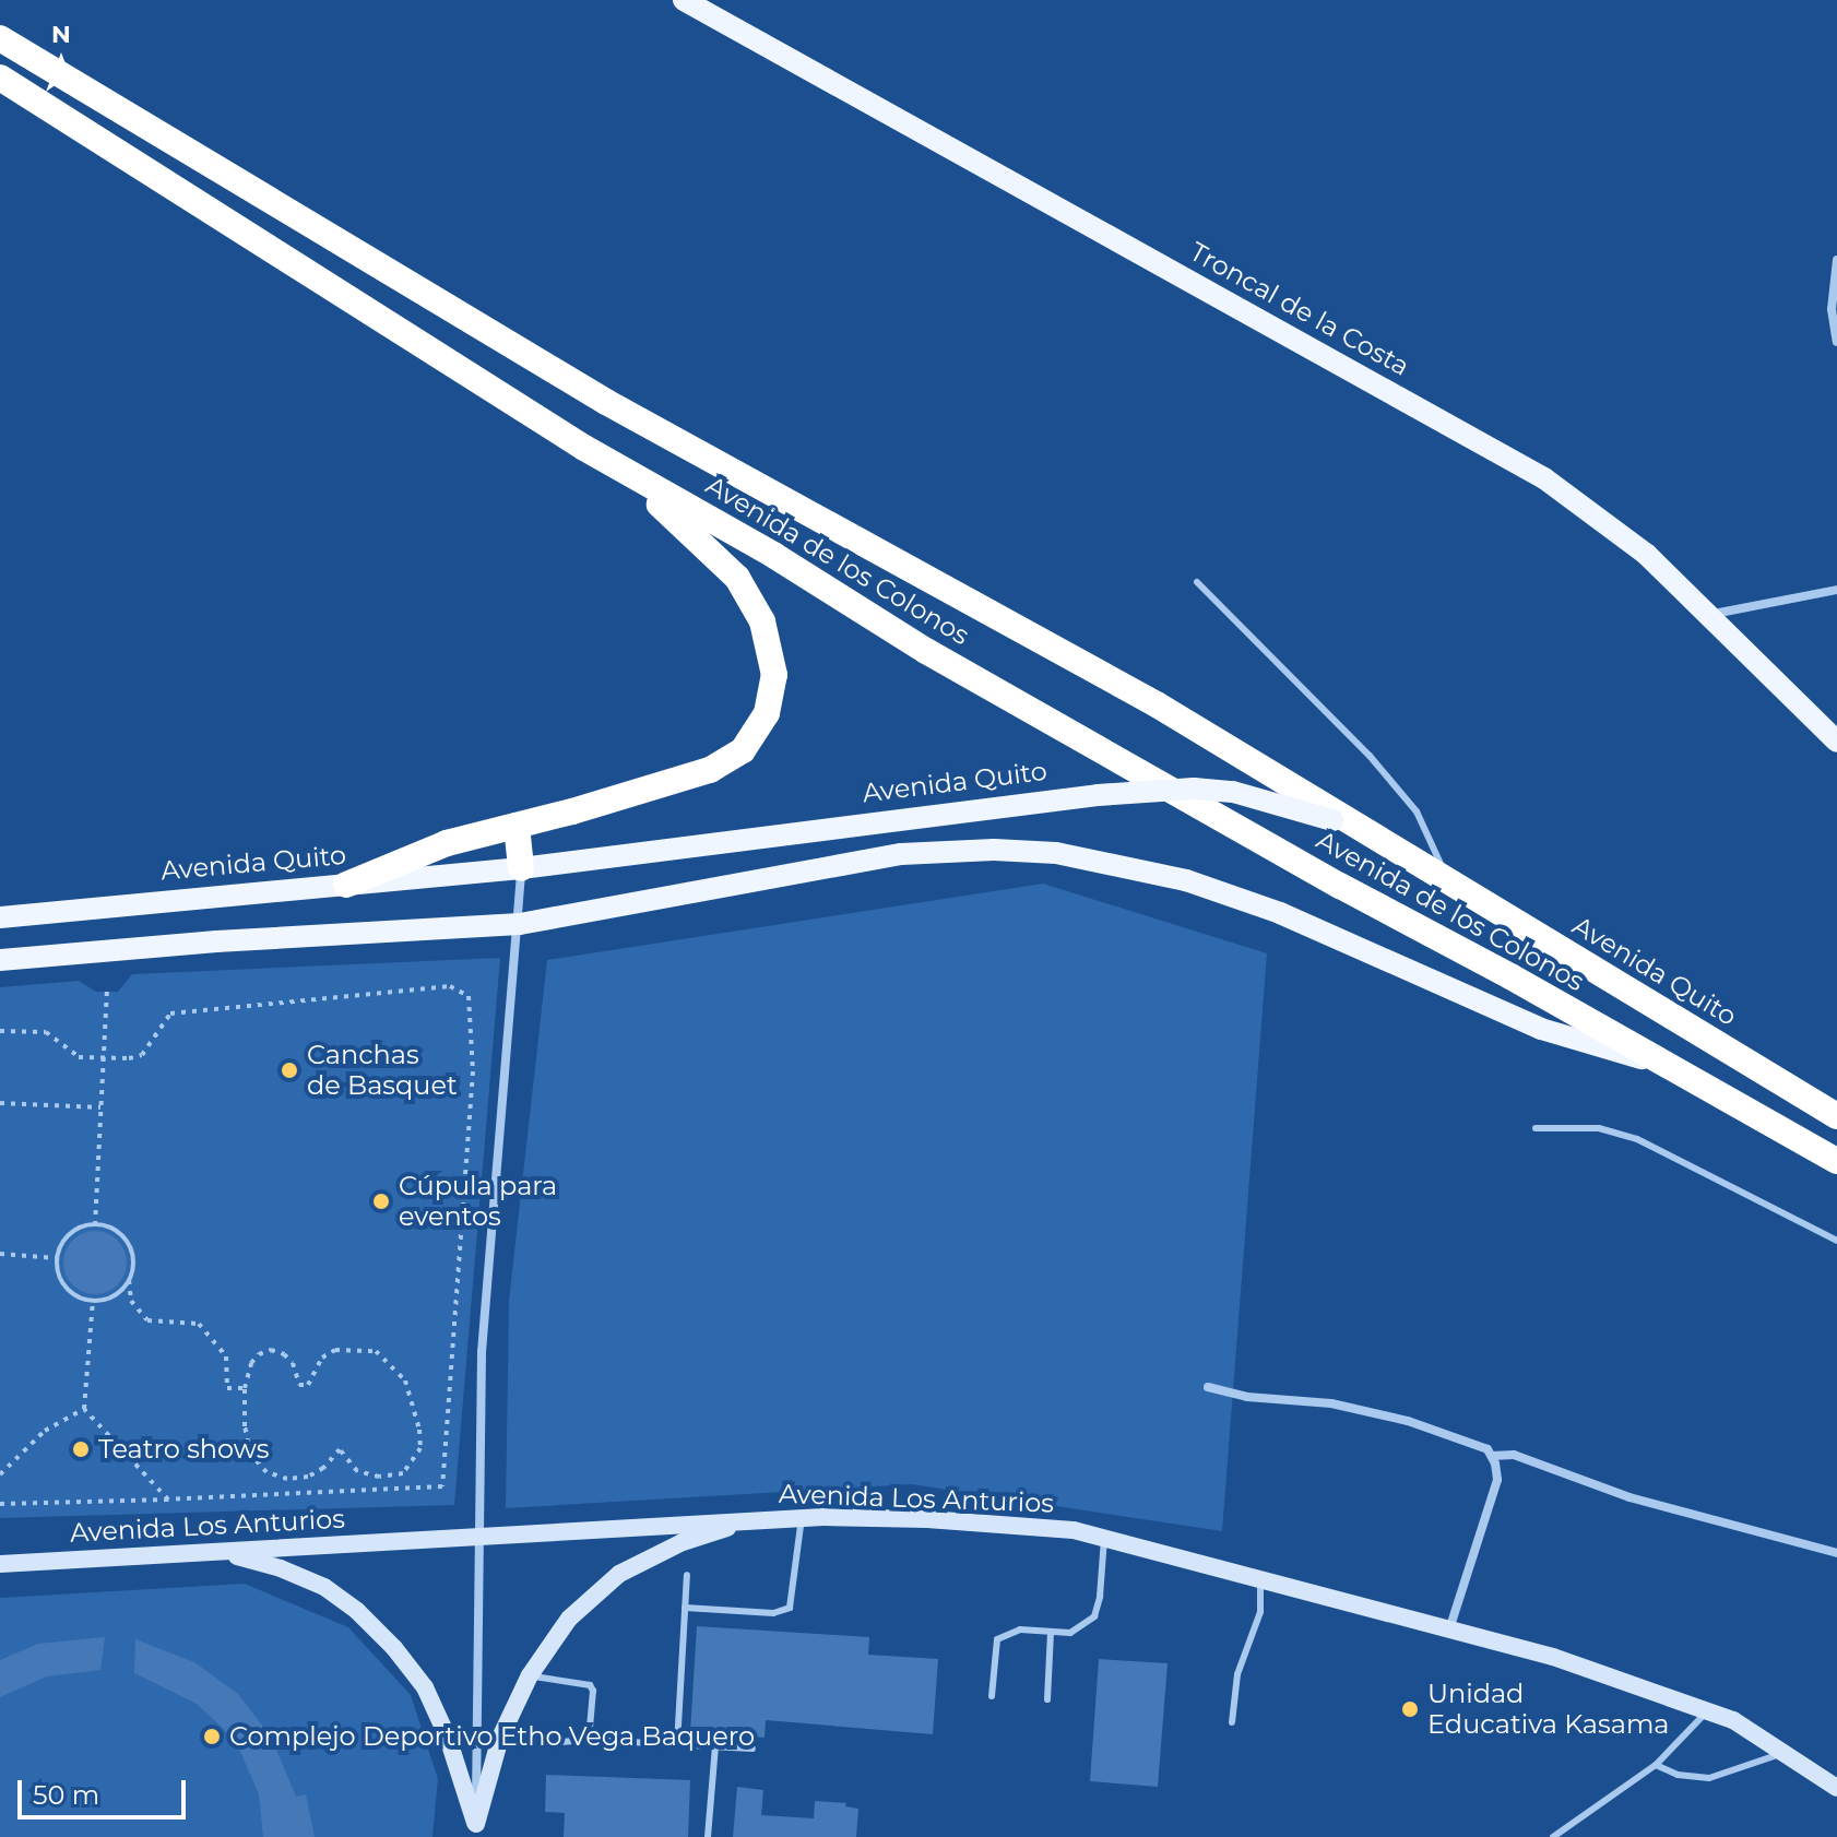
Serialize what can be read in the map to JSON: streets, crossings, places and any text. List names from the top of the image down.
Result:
{
  "streets": {
    "highway": ["Avenida de los Colonos", "Avenida Quito"],
    "main road": ["Troncal de la Costa"],
    "street": ["Avenida Los Anturios"]
  },
  "crossings": [
    ["Avenida de los Colonos", "Avenida Quito"]
  ],
  "places": [
    "Canchas de Basquet",
    "Cúpula para eventos",
    "Teatro shows",
    "Unidad Educativa Kasama",
    "Complejo Deportivo Etho Vega Baquero"
  ],
  "scale_bar": "50 m",
  "north": "top"
}
